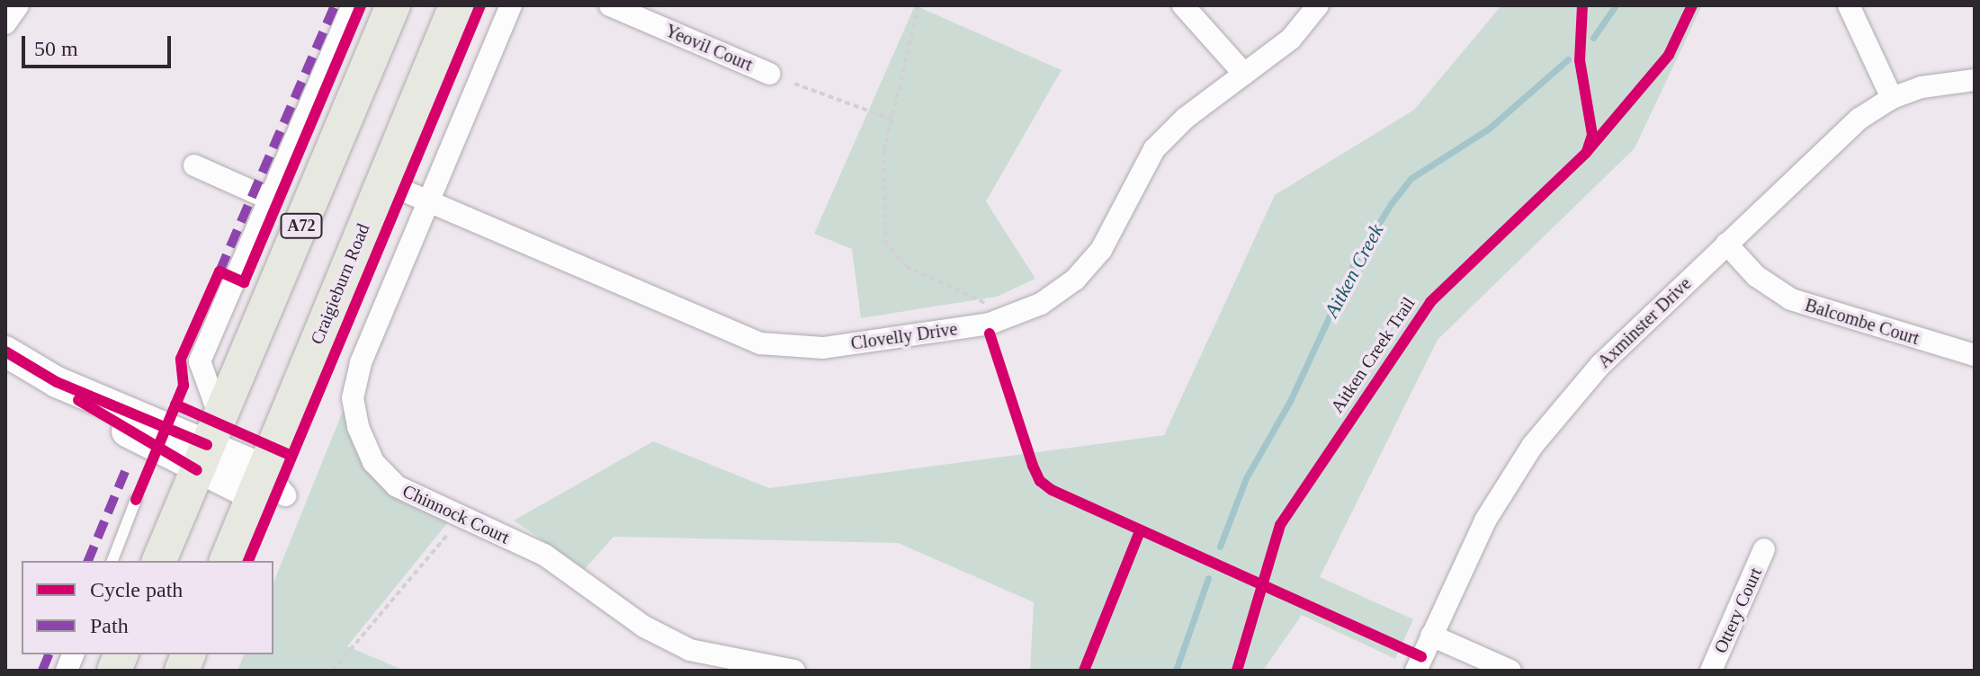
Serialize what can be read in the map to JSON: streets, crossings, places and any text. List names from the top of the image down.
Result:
{
  "streets": {
    "main road": ["A72", "Craigieburn Road"],
    "street": [
      "Yeovil Court",
      "Balcombe Court",
      "Axminster Drive",
      "Clovelly Drive",
      "Chinnock Court",
      "Ottery Court"
    ],
    "cycle path": ["Aitken Creek Trail"]
  },
  "crossings": [
    ["Craigieburn Road", "Clovelly Drive"],
    ["Balcombe Court", "Axminster Drive"],
    ["Clovelly Drive", "Chinnock Court"]
  ],
  "water": ["Aitken Creek"],
  "legend": ["Cycle path", "Path"],
  "scale_bar": "50 m"
}
